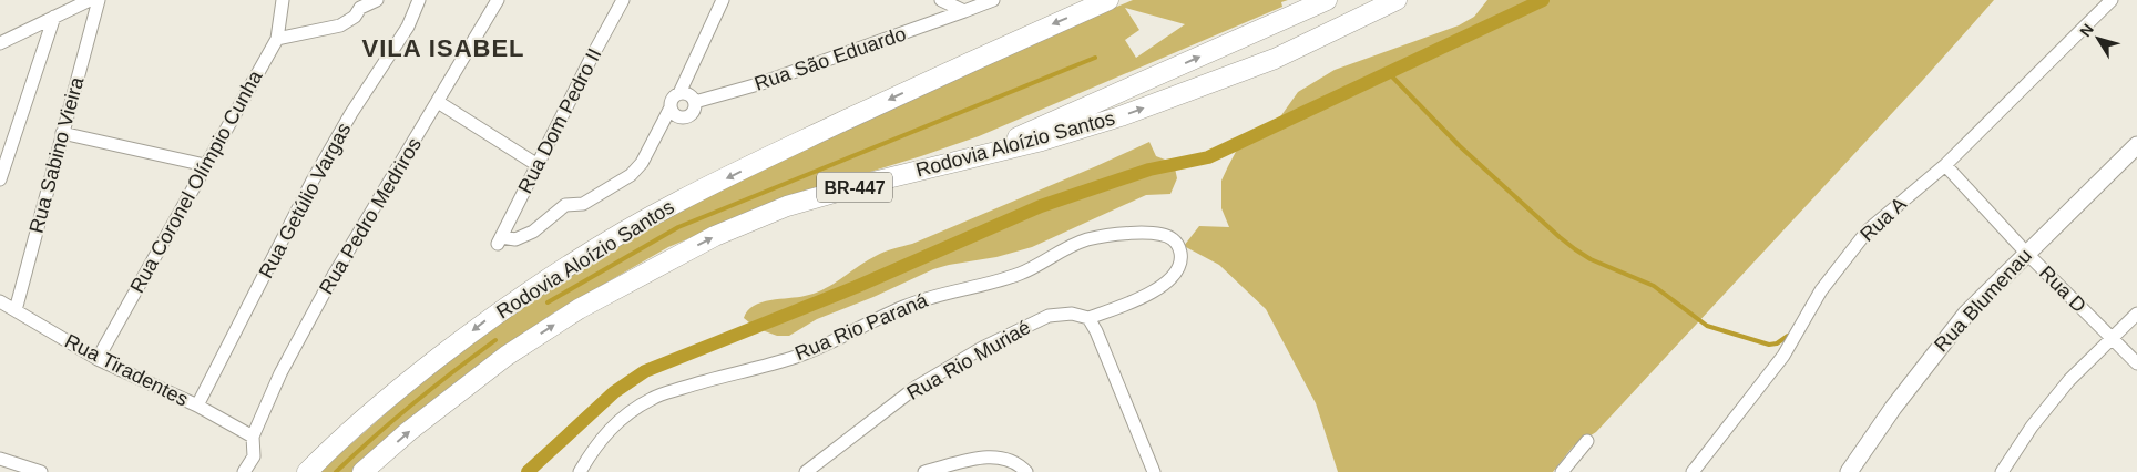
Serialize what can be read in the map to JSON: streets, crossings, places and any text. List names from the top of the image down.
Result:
{
  "streets": {
    "main road": ["Rodovia Aloízio Santos", "BR-447"],
    "street": [
      "Rua São Eduardo",
      "Rua Dom Pedro II",
      "Rua Sabino Vieira",
      "Rua Coronel Olímpio Cunha",
      "Rua Getúlio Vargas",
      "Rua Pedro Medriros",
      "Rua A",
      "Rua D",
      "Rua Blumenau",
      "Rua Rio Paraná",
      "Rua Rio Muriaé",
      "Rua Tiradentes"
    ]
  },
  "crossings": [
    ["Rua São Eduardo", "Rua Dom Pedro II"],
    ["Rua Sabino Vieira", "Rua Tiradentes"],
    ["Rua Coronel Olímpio Cunha", "Rua Tiradentes"],
    ["Rua Getúlio Vargas", "Rua Tiradentes"],
    ["Rua Pedro Medriros", "Rua Tiradentes"],
    ["Rua A", "Rua D"],
    ["Rua D", "Rua Blumenau"],
    ["Rua Rio Paraná", "Rua Rio Muriaé"]
  ],
  "districts": ["VILA ISABEL"],
  "north": "top left"
}
